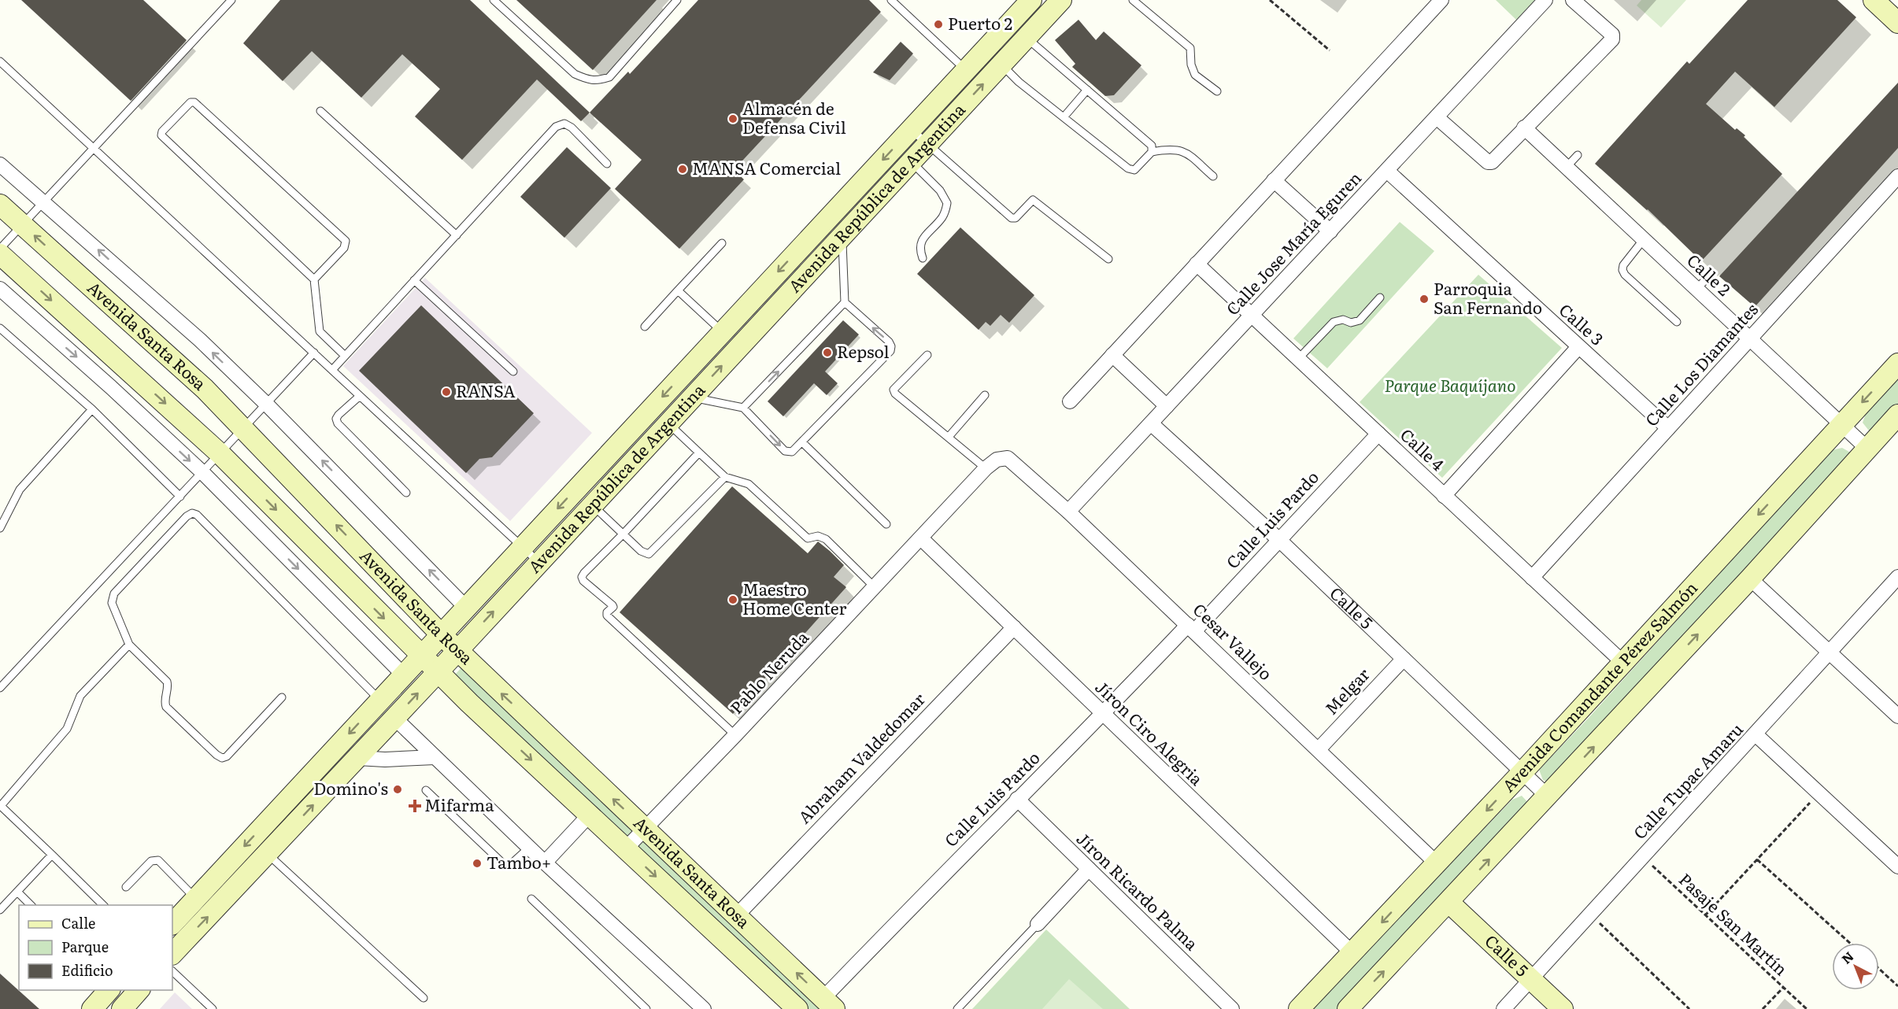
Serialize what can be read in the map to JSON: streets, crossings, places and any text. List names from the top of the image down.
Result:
{
  "streets": {
    "main road": [
      "Avenida República de Argentina",
      "Avenida Santa Rosa",
      "Calle 5",
      "Avenida Comandante Pérez Salmón"
    ],
    "street": [
      "Calle Jose María Eguren",
      "Calle 2",
      "Calle 3",
      "Calle Los Diamantes",
      "Calle 4",
      "Calle Luis Pardo",
      "Cesar Vallejo",
      "Pablo Neruda",
      "Melgar",
      "Jíron Ciro Alegria",
      "Abraham Valdedomar",
      "Calle Tupac Amaru",
      "Jíron Ricardo Palma"
    ],
    "path": ["Pasaje San Martín"]
  },
  "crossings": [
    ["Avenida República de Argentina", "Avenida Santa Rosa"],
    ["Calle Jose María Eguren", "Calle 3"],
    ["Calle Jose María Eguren", "Calle 4"],
    ["Calle Jose María Eguren", "Calle 5"],
    ["Calle Jose María Eguren", "Cesar Vallejo"],
    ["Calle 2", "Calle Los Diamantes"],
    ["Calle 2", "Avenida Comandante Pérez Salmón"],
    ["Calle 3", "Calle Los Diamantes"],
    ["Avenida Santa Rosa", "Calle Luis Pardo"],
    ["Avenida Santa Rosa", "Pablo Neruda"],
    ["Avenida Santa Rosa", "Abraham Valdedomar"],
    ["Calle Los Diamantes", "Calle 4"],
    ["Calle 4", "Calle Luis Pardo"],
    ["Calle 4", "Avenida Comandante Pérez Salmón"],
    ["Calle Luis Pardo", "Calle 5"],
    ["Calle Luis Pardo", "Cesar Vallejo"],
    ["Calle Luis Pardo", "Jíron Ciro Alegria"],
    ["Calle Luis Pardo", "Jíron Ricardo Palma"],
    ["Calle 5", "Avenida Comandante Pérez Salmón"],
    ["Calle 5", "Melgar"],
    ["Calle 5", "Calle Tupac Amaru"],
    ["Cesar Vallejo", "Pablo Neruda"],
    ["Cesar Vallejo", "Avenida Comandante Pérez Salmón"],
    ["Cesar Vallejo", "Melgar"],
    ["Pablo Neruda", "Jíron Ciro Alegria"],
    ["Avenida Comandante Pérez Salmón", "Jíron Ciro Alegria"],
    ["Jíron Ciro Alegria", "Abraham Valdedomar"],
    ["Calle Tupac Amaru", "Pasaje San Martín"]
  ],
  "parks": ["Parque Baquíjano"],
  "places": {
    "other": [
      "Puerto 2",
      "Almacén de Defensa Civil",
      "MANSA Comercial",
      "Parroquia San Fernando",
      "Repsol",
      "RANSA",
      "Maestro Home Center",
      "Domino's",
      "Tambo+"
    ],
    "health": ["Mifarma"]
  },
  "legend": ["Calle", "Parque", "Edificio"],
  "north": "top left"
}
